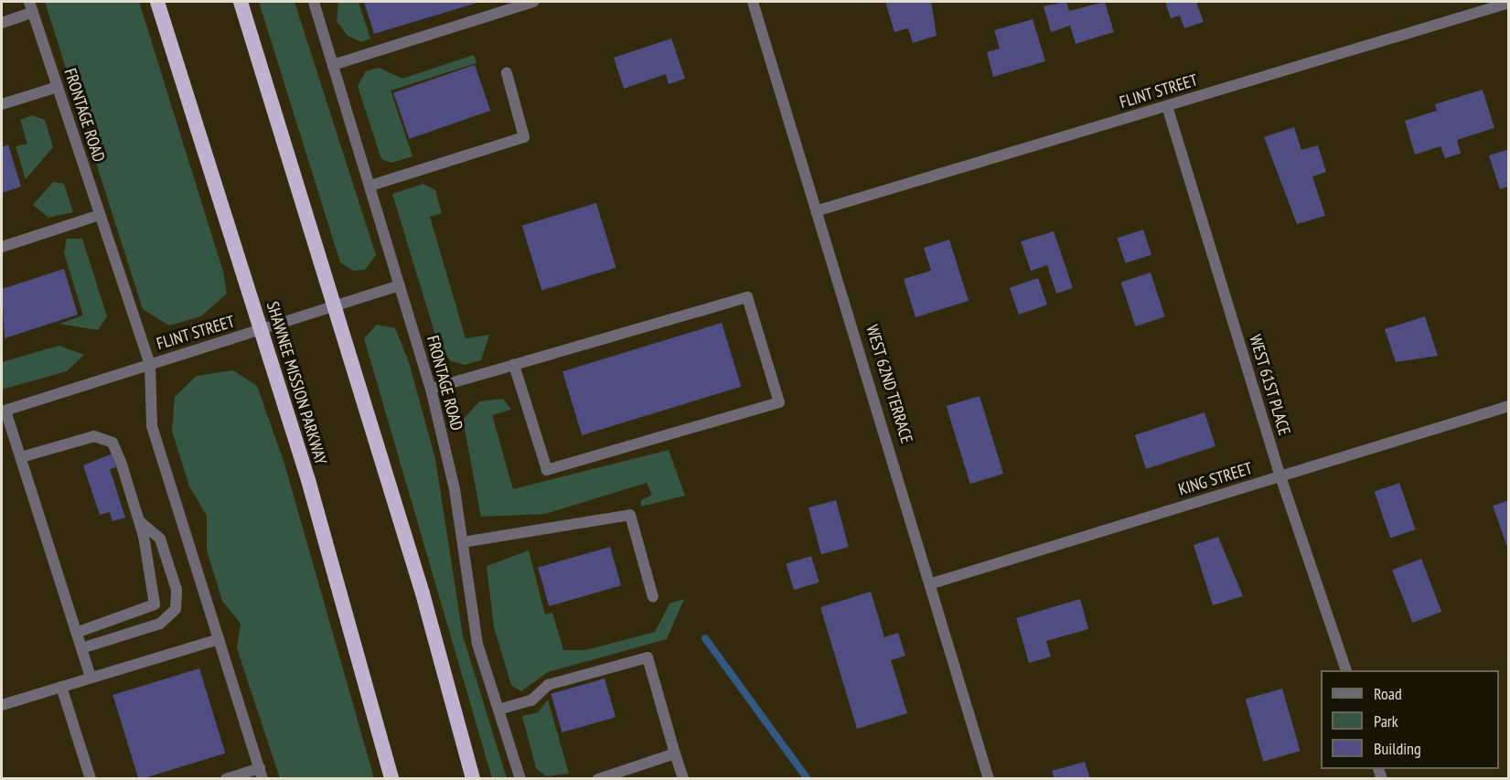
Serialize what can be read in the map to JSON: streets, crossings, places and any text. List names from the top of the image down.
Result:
{
  "streets": {
    "highway": ["SHAWNEE MISSION PARKWAY"],
    "street": [
      "FLINT STREET",
      "FRONTAGE ROAD",
      "WEST 62ND TERRACE",
      "WEST 61ST PLACE",
      "KING STREET"
    ]
  },
  "crossings": [
    ["FLINT STREET", "FRONTAGE ROAD"],
    ["FLINT STREET", "SHAWNEE MISSION PARKWAY"],
    ["FLINT STREET", "WEST 62ND TERRACE"],
    ["FLINT STREET", "WEST 61ST PLACE"],
    ["WEST 62ND TERRACE", "KING STREET"],
    ["WEST 61ST PLACE", "KING STREET"]
  ],
  "legend": ["Road", "Park", "Building"]
}
